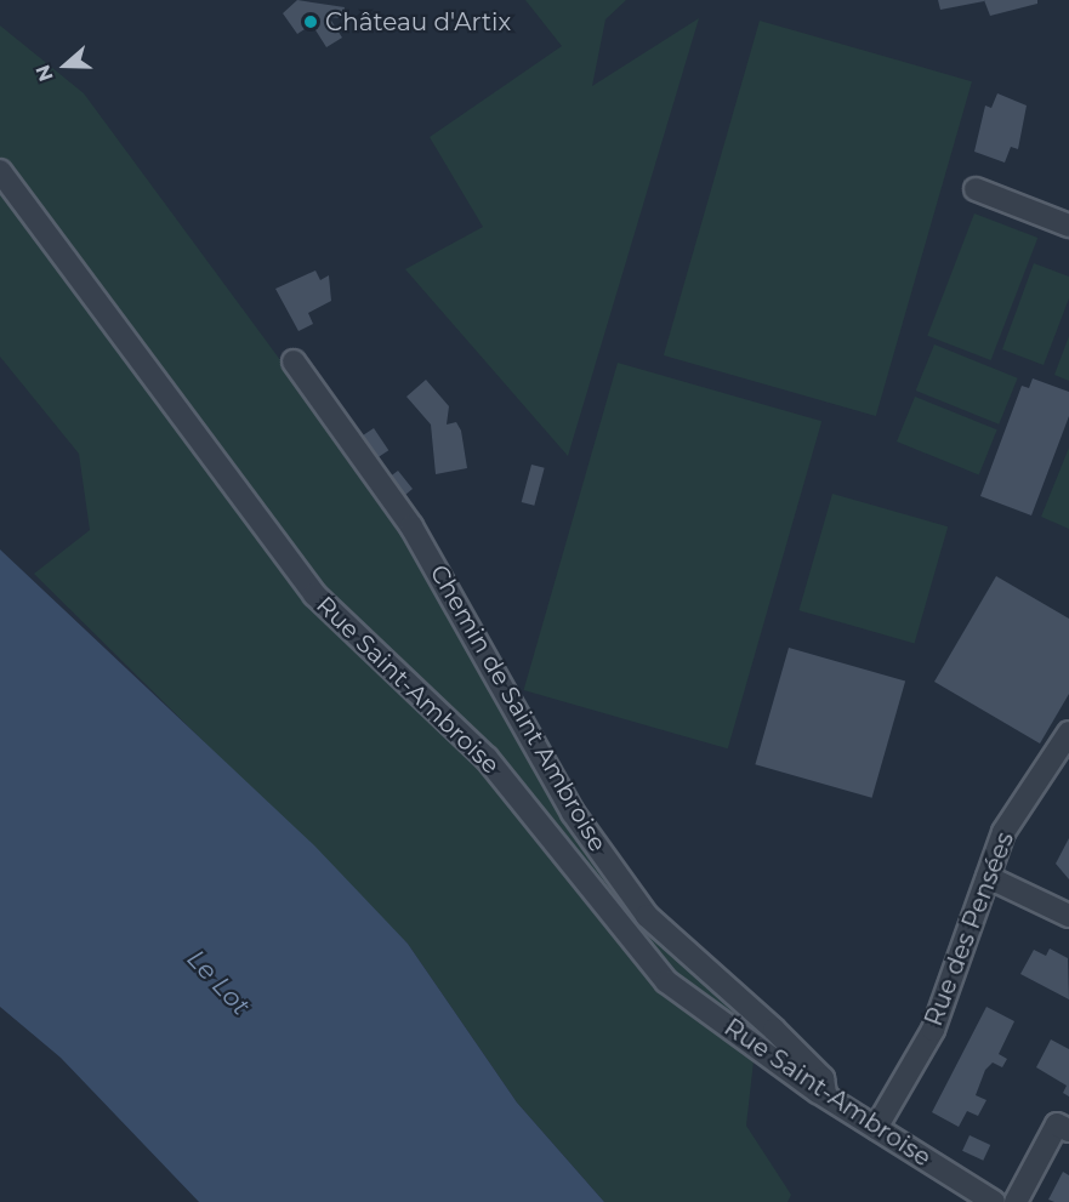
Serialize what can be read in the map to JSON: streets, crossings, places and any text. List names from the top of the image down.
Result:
{
  "streets": {
    "street": ["Rue Saint-Ambroise", "Chemin de Saint Ambroise", "Rue des Pensées"]
  },
  "crossings": [
    ["Rue Saint-Ambroise", "Chemin de Saint Ambroise"],
    ["Rue Saint-Ambroise", "Rue des Pensées"]
  ],
  "water": ["Le Lot"],
  "places": ["Château d'Artix"],
  "north": "left"
}
